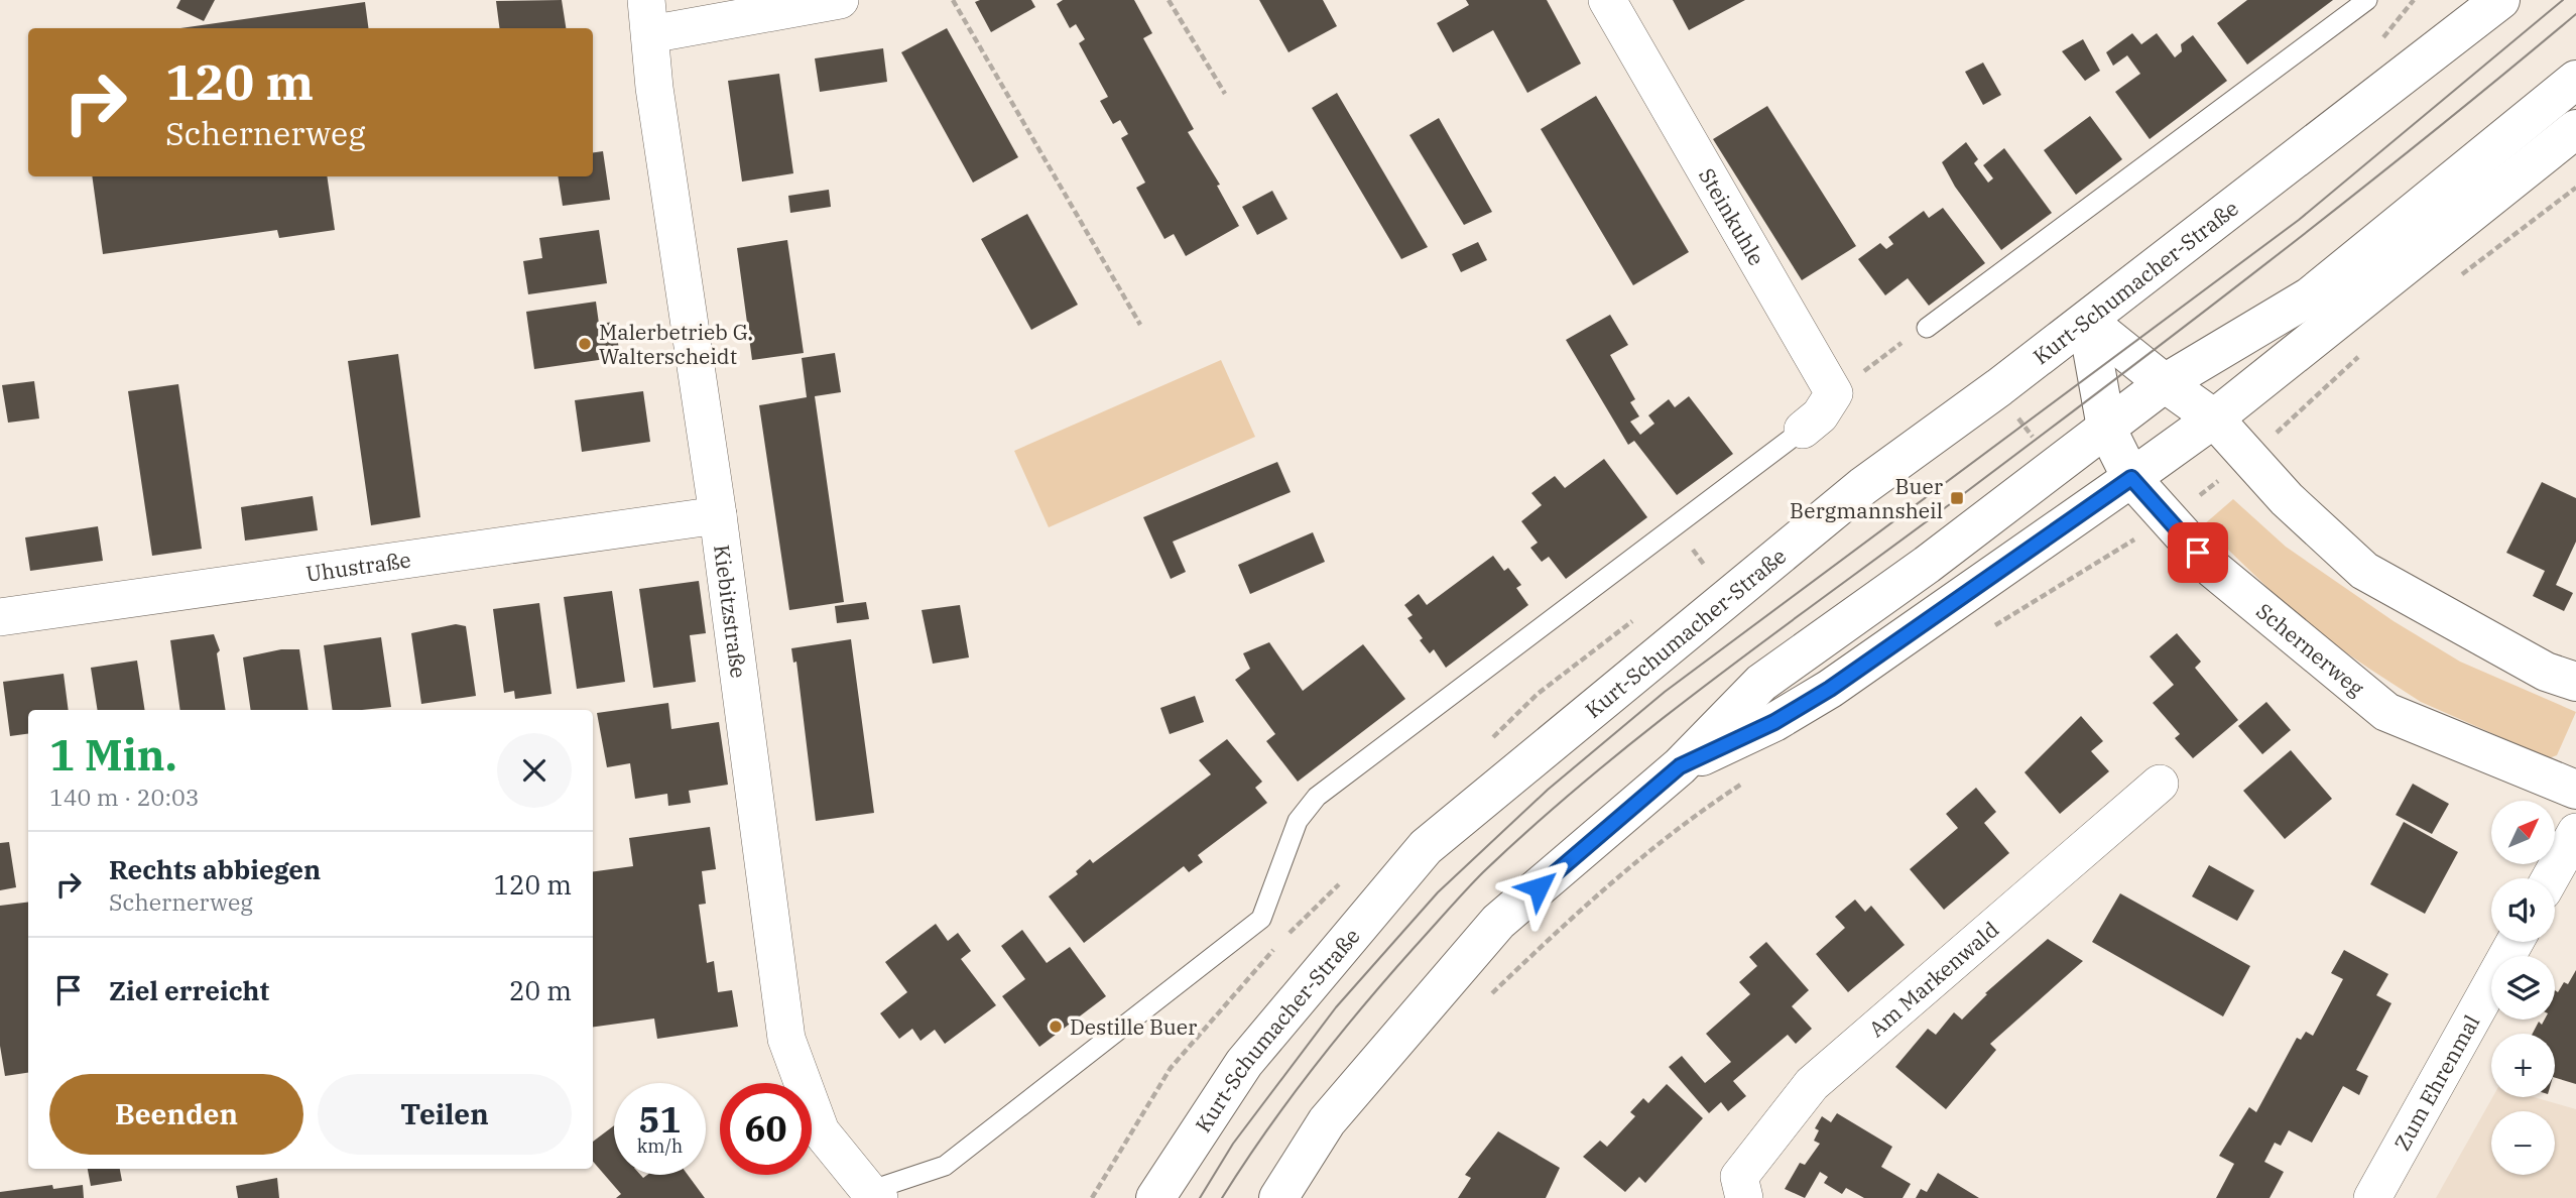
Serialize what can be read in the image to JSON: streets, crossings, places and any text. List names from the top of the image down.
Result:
{
  "streets": {
    "main road": ["Kurt-Schumacher-Straße", "Schernerweg"],
    "street": [
      "Steinkuhle",
      "Uhustraße",
      "Kiebitzstraße",
      "Am Markenwald",
      "Zum Ehrenmal"
    ]
  },
  "crossings": [
    ["Kurt-Schumacher-Straße", "Schernerweg"],
    ["Uhustraße", "Kiebitzstraße"]
  ],
  "places": {
    "other": ["Malerbetrieb G. Walterscheidt", "Destille Buer"],
    "transit": ["Buer Bergmannsheil"]
  },
  "north": "top right",
  "page": {
    "turn": ["120 m", "Schernerweg"],
    "heading": ["1 Min.", "140 m · 20:03"],
    "map_buttons": ["+", "−"],
    "list": [
      {
        "name": "Rechts abbiegen",
        "note": "Schernerweg",
        "value": "120 m"
      },
      {
        "name": "Ziel erreicht",
        "value": "20 m"
      }
    ],
    "buttons": ["Beenden", "Teilen"],
    "speed": "51 km/h",
    "limit": "60"
  }
}
